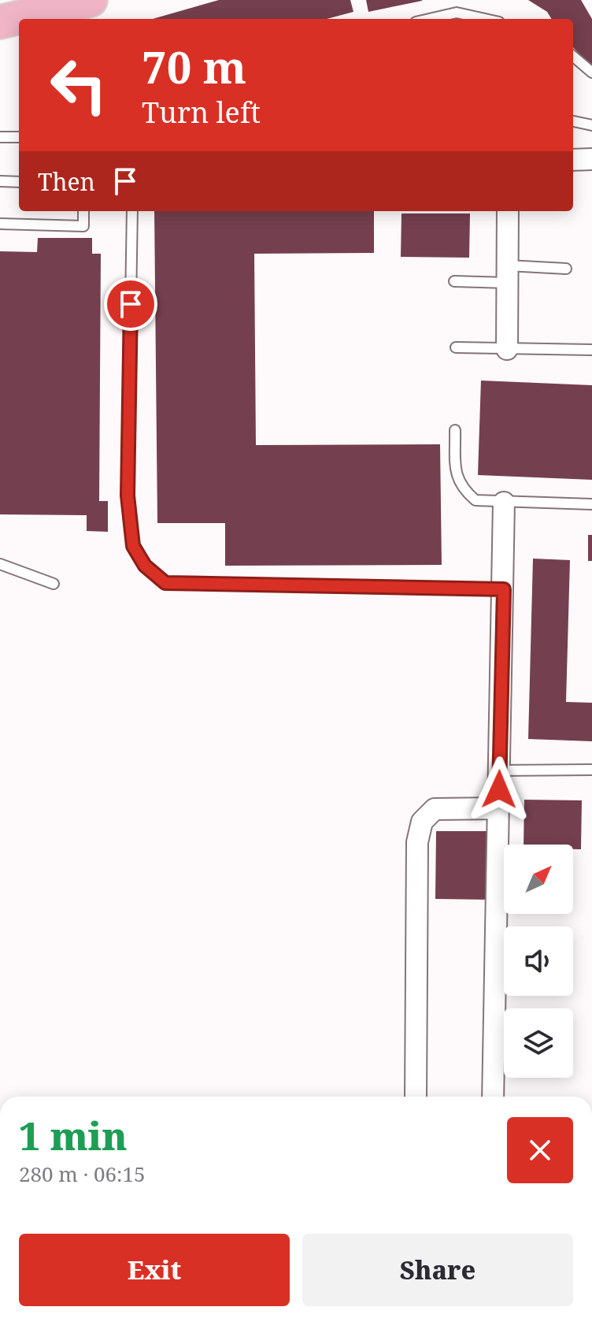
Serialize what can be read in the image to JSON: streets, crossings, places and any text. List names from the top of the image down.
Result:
{
  "north": "top right",
  "page": {
    "turn": ["70 m", "Turn left"],
    "then": "Then",
    "heading": ["1 min", "280 m · 06:15"],
    "buttons": ["Exit", "Share"]
  }
}
